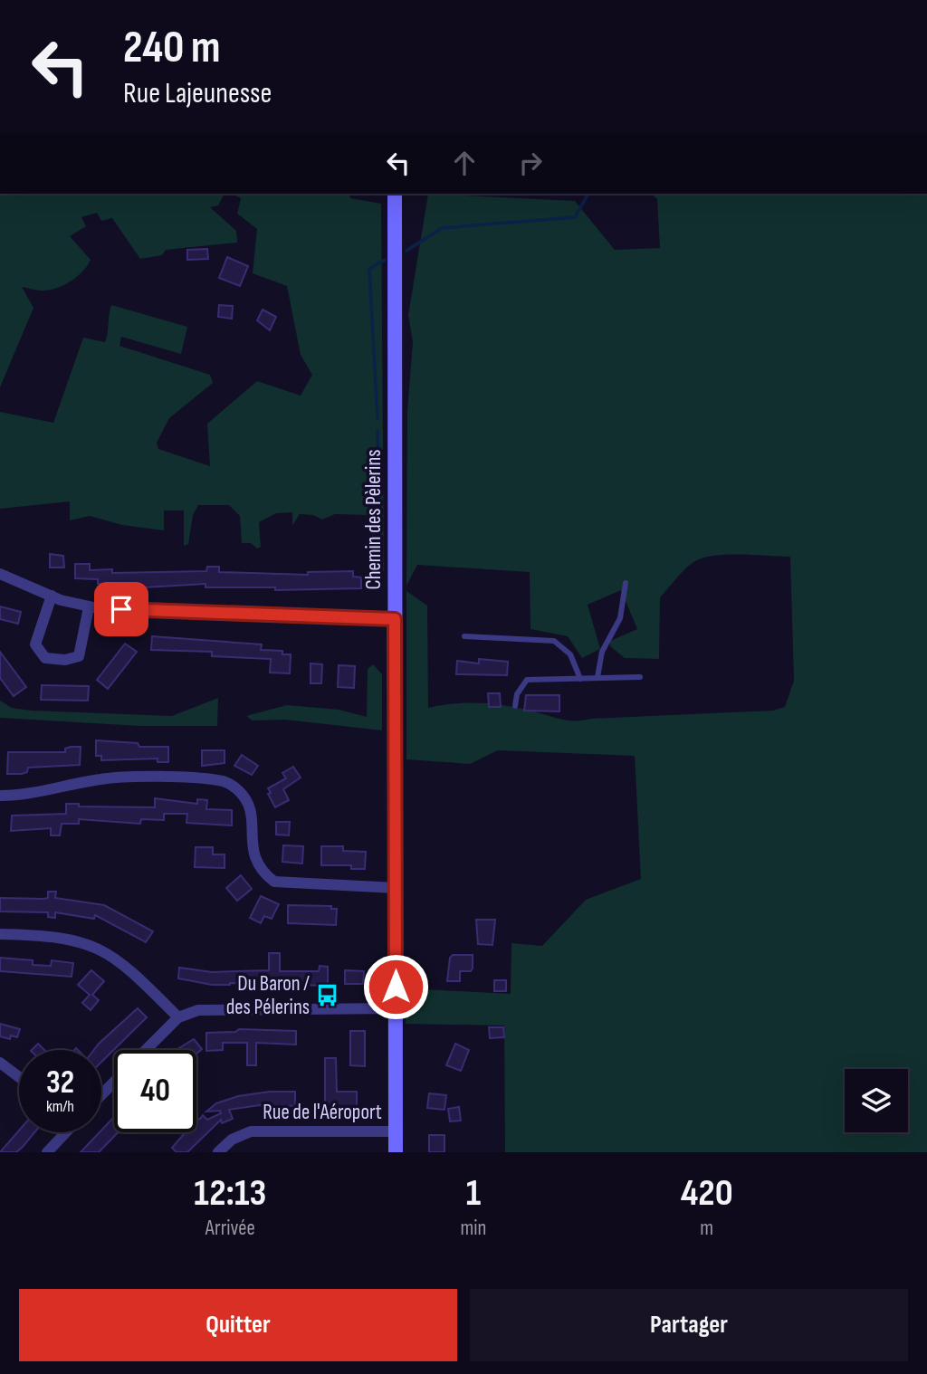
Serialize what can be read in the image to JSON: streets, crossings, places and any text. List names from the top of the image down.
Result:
{
  "streets": {
    "street": ["Chemin des Pèlerins", "Rue de l'Aéroport"]
  },
  "crossings": [
    ["Chemin des Pèlerins", "Rue de l'Aéroport"]
  ],
  "places": {
    "bus stop": ["Du Baron / des Pélerins"]
  },
  "page": {
    "turn": ["240 m", "Rue Lajeunesse"],
    "speed": "32 km/h",
    "limit": "40",
    "eta": [
      "12:13",
      "Arrivée",
      "1",
      "min",
      "420",
      "m"
    ],
    "buttons": ["Quitter", "Partager"]
  }
}
